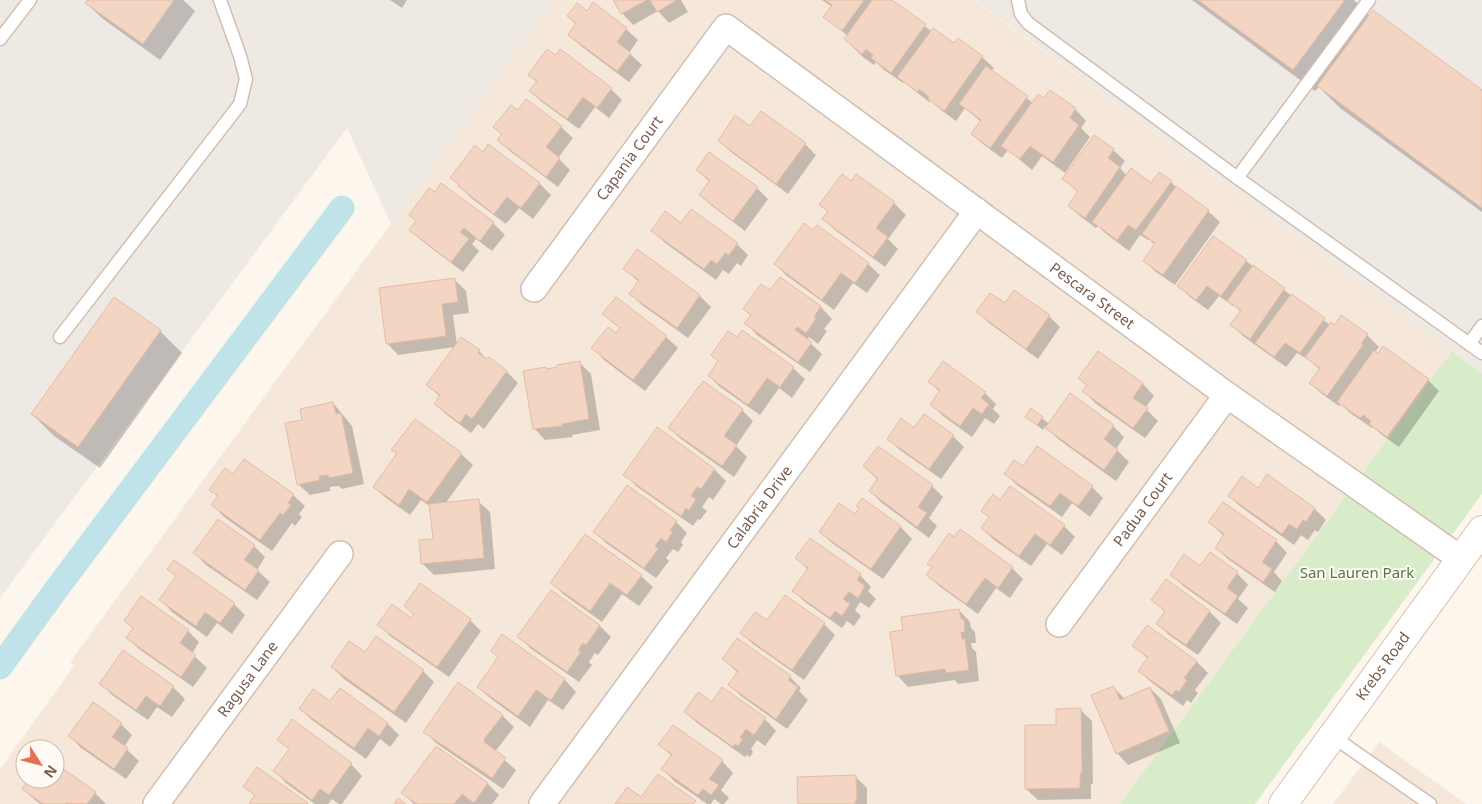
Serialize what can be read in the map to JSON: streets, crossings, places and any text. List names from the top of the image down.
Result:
{
  "streets": {
    "street": [
      "Capania Court",
      "Pescara Street",
      "Calabria Drive",
      "Padua Court",
      "Krebs Road",
      "Ragusa Lane"
    ]
  },
  "crossings": [
    ["Capania Court", "Pescara Street"],
    ["Pescara Street", "Calabria Drive"],
    ["Pescara Street", "Padua Court"],
    ["Pescara Street", "Krebs Road"]
  ],
  "parks": ["San Lauren Park"],
  "north": "bottom right"
}
